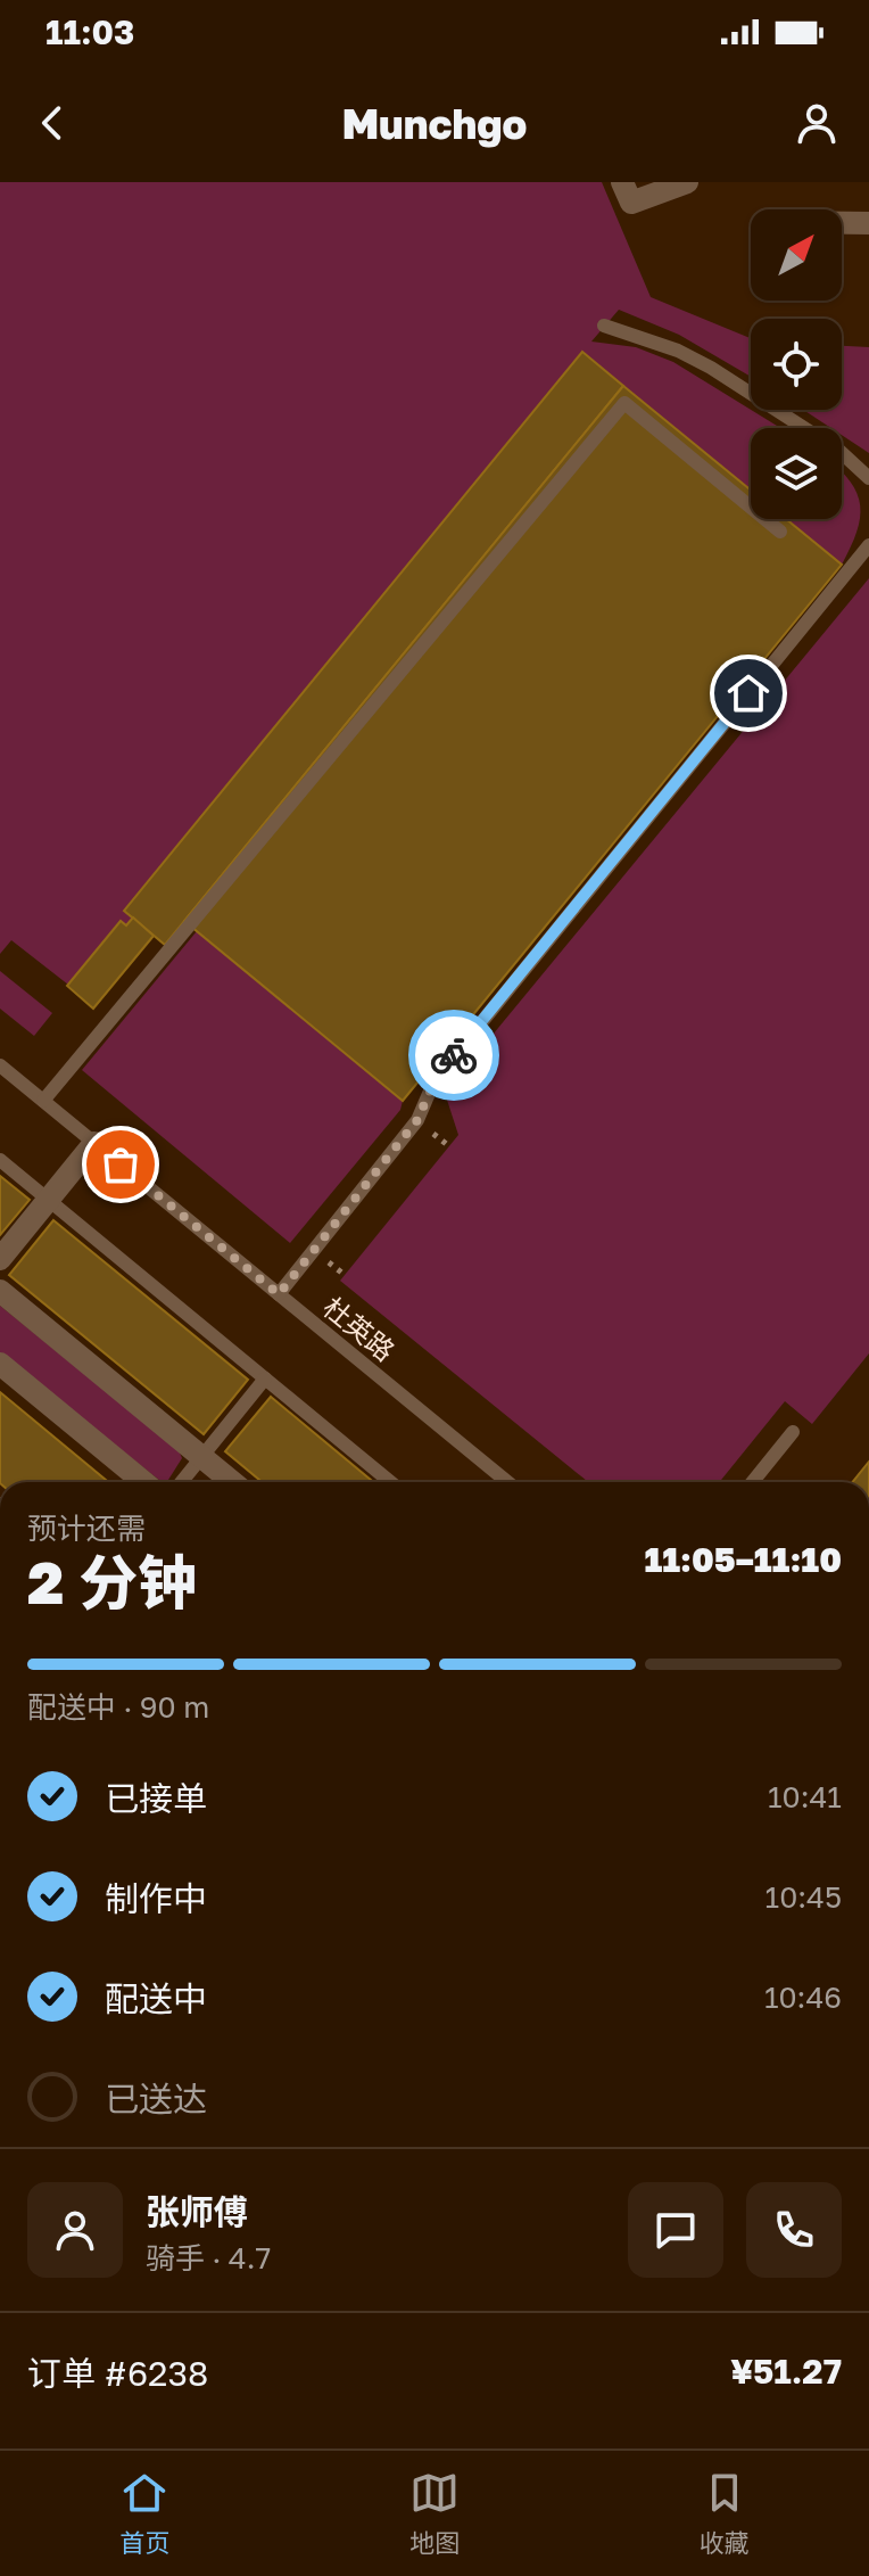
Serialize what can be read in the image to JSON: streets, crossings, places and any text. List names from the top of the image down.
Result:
{
  "streets": {
    "lane": ["杜英路"]
  },
  "north": "top right",
  "page": {
    "status": "11:03",
    "header": "Munchgo",
    "heading": ["2 分钟", "预计还需", "11:05–11:10"],
    "panel": [
      "张师傅",
      "骑手 · 4.7",
      "订单 #6238",
      "¥51.27"
    ],
    "bar": "配送中 · 90 m",
    "list": [
      ["已接单", "10:41"],
      ["制作中", "10:45"],
      ["配送中", "10:46"],
      "已送达"
    ],
    "tabs": ["首页", "地图", "收藏"]
  }
}
